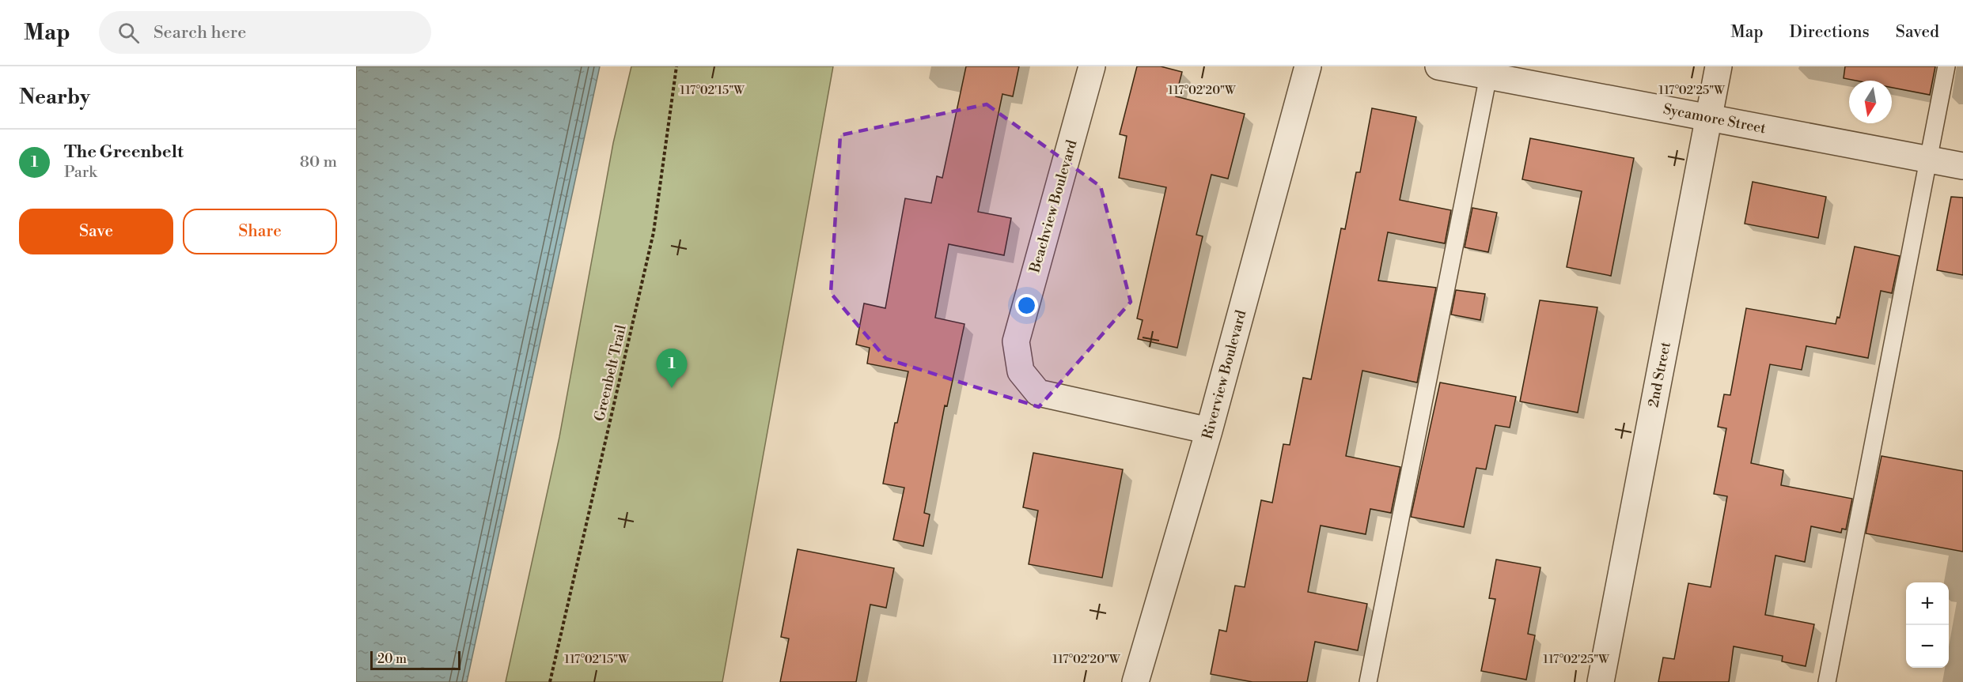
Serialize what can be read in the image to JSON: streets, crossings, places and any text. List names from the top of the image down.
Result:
{
  "streets": {
    "street": [
      "Sycamore Street",
      "Beachview Boulevard",
      "Riverview Boulevard",
      "2nd Street"
    ],
    "path": ["Greenbelt Trail"]
  },
  "crossings": [
    ["Sycamore Street", "2nd Street"],
    ["Beachview Boulevard", "Riverview Boulevard"]
  ],
  "scale_bar": "20 m",
  "north": "bottom",
  "page": {
    "header": "Map",
    "search": "Search here",
    "nav": ["Map", "Directions", "Saved"],
    "heading": "Nearby",
    "list": [
      {
        "mark": "1",
        "name": "The Greenbelt",
        "note": "Park",
        "value": "80 m"
      }
    ],
    "buttons": ["Save", "Share"],
    "pins": "1",
    "map_buttons": ["+", "−"],
    "scale": "20 m"
  },
  "coordinates": ["117°02'15\"W", "117°02'20\"W", "117°02'25\"W"]
}
